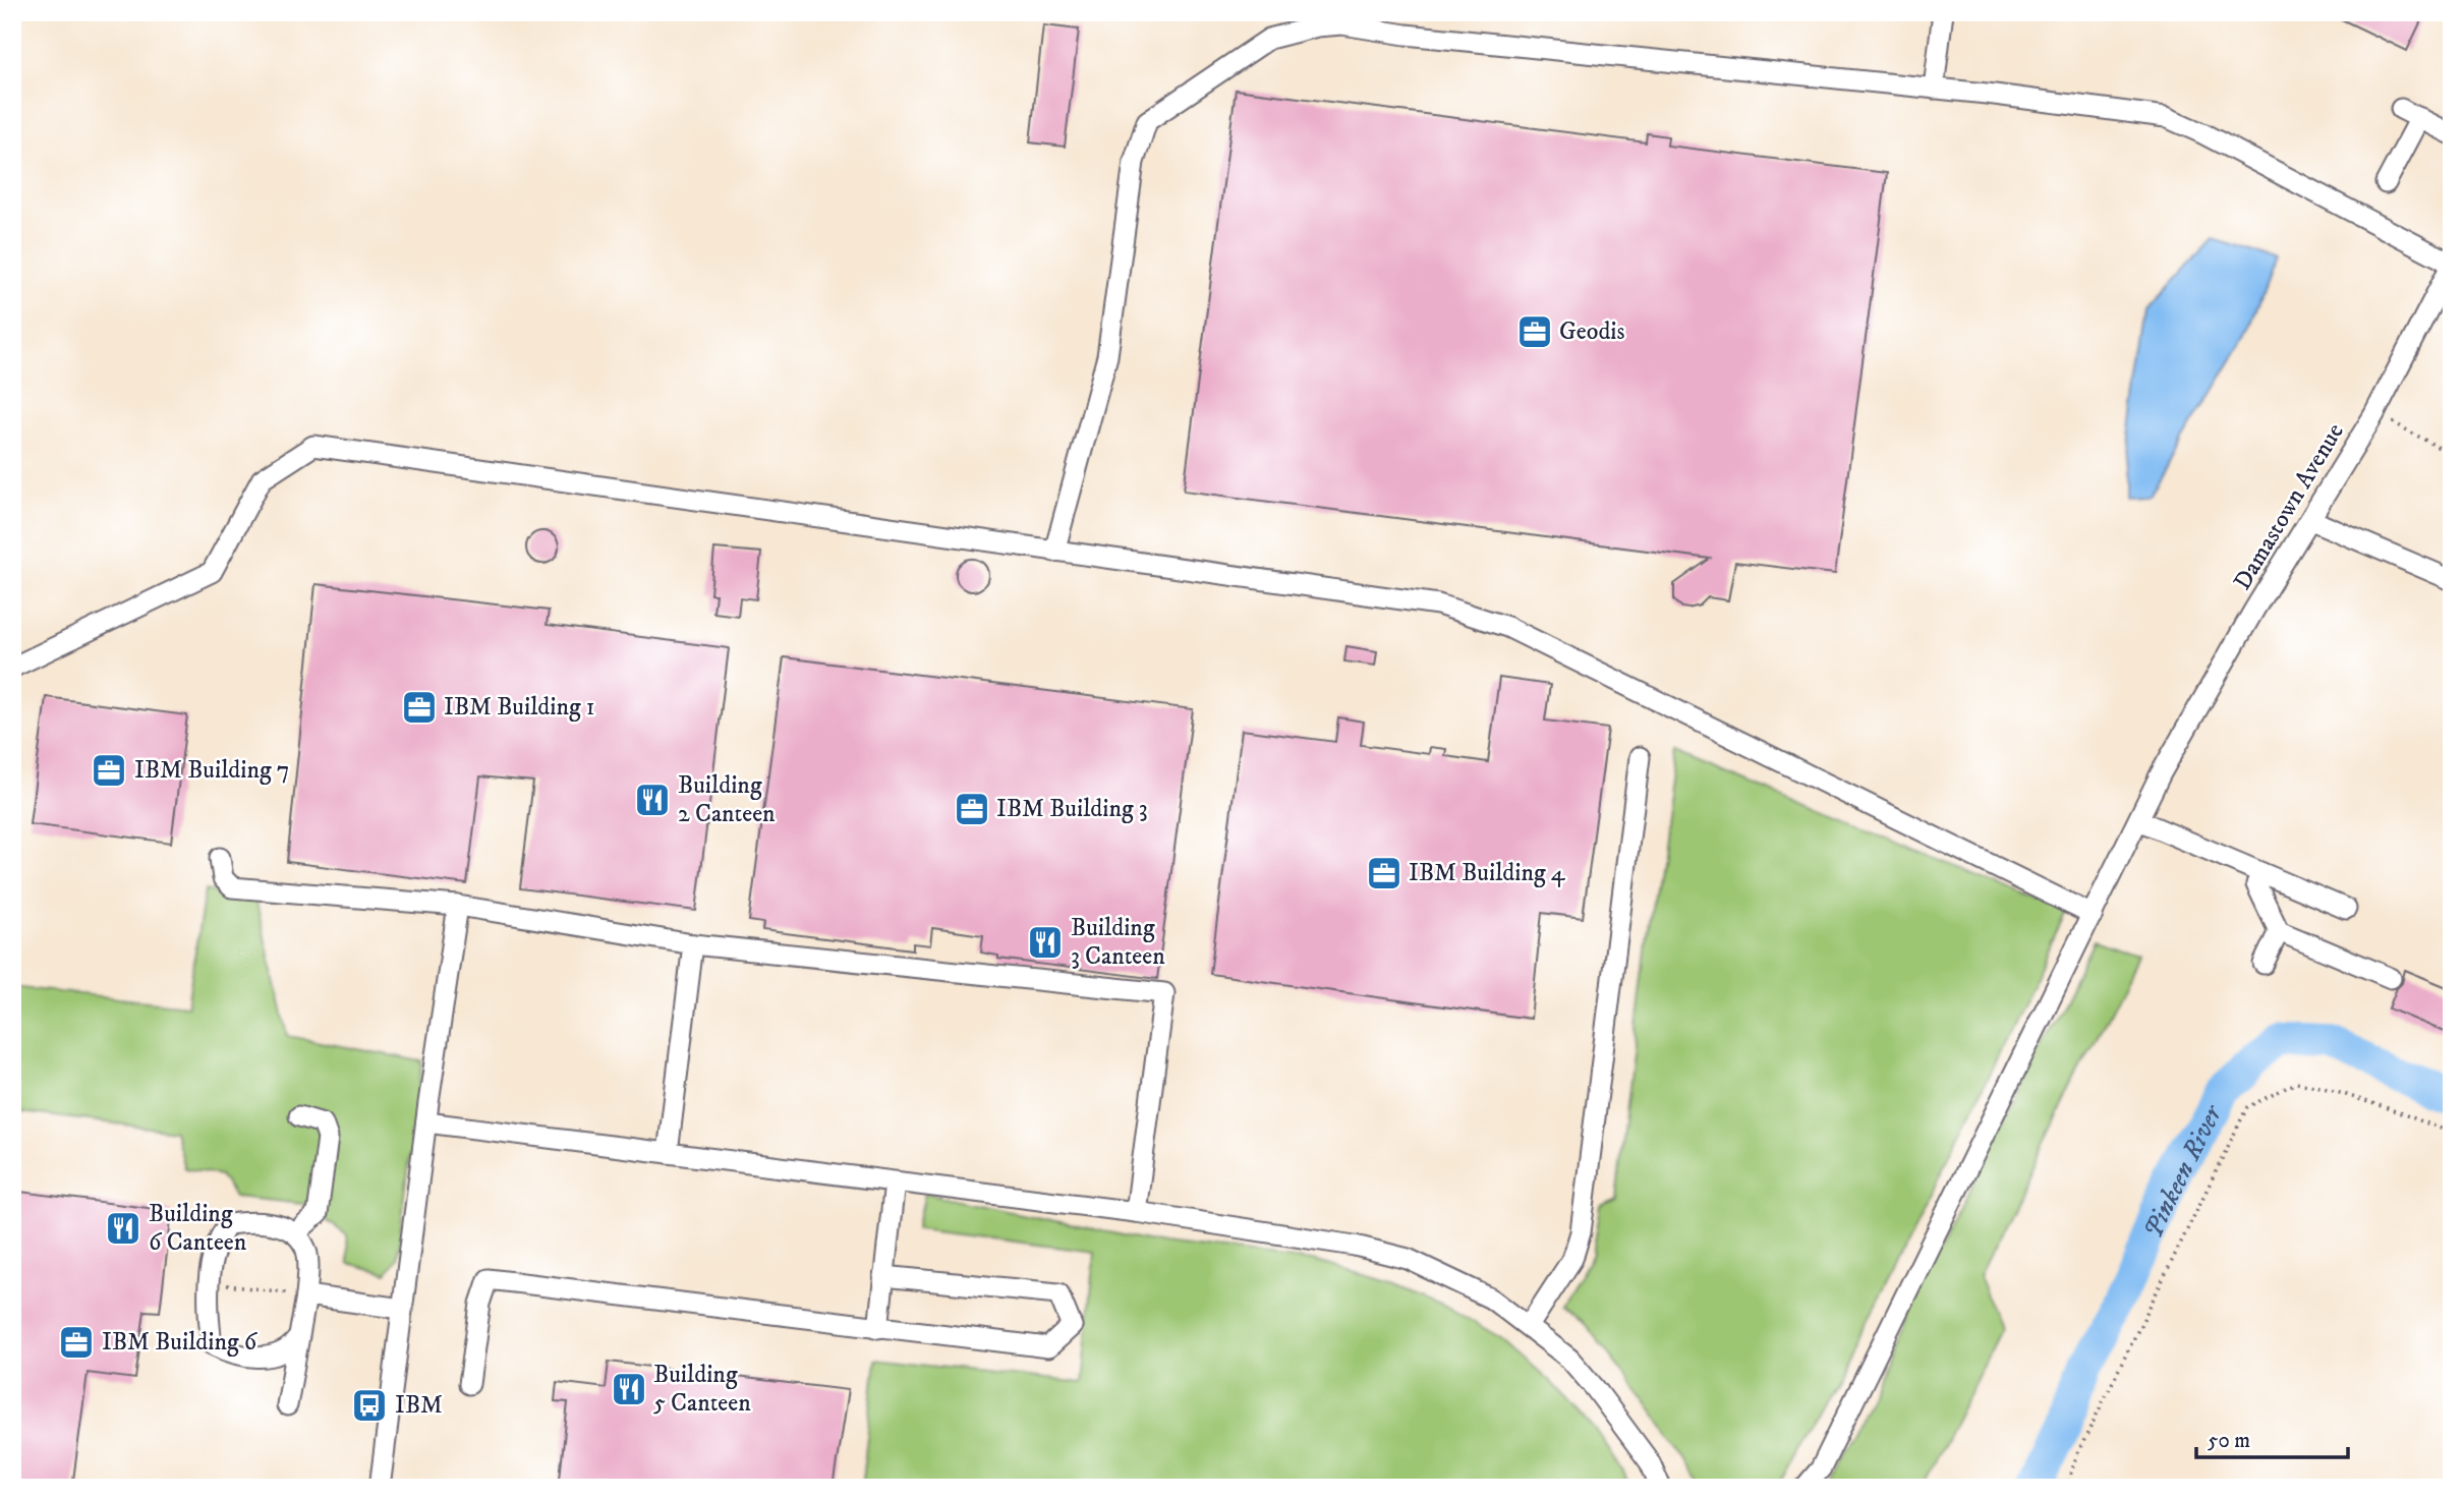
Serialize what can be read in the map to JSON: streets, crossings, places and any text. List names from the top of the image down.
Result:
{
  "streets": {
    "street": ["Damastown Avenue"]
  },
  "water": ["Pinkeen River"],
  "places": {
    "office": [
      "Geodis",
      "IBM Building 1",
      "IBM Building 7",
      "IBM Building 3",
      "IBM Building 4",
      "IBM Building 6"
    ],
    "restaurant": [
      "Building 2 Canteen",
      "Building 3 Canteen",
      "Building 6 Canteen",
      "Building 5 Canteen"
    ],
    "bus stop": ["IBM"]
  },
  "scale_bar": "50 m"
}
